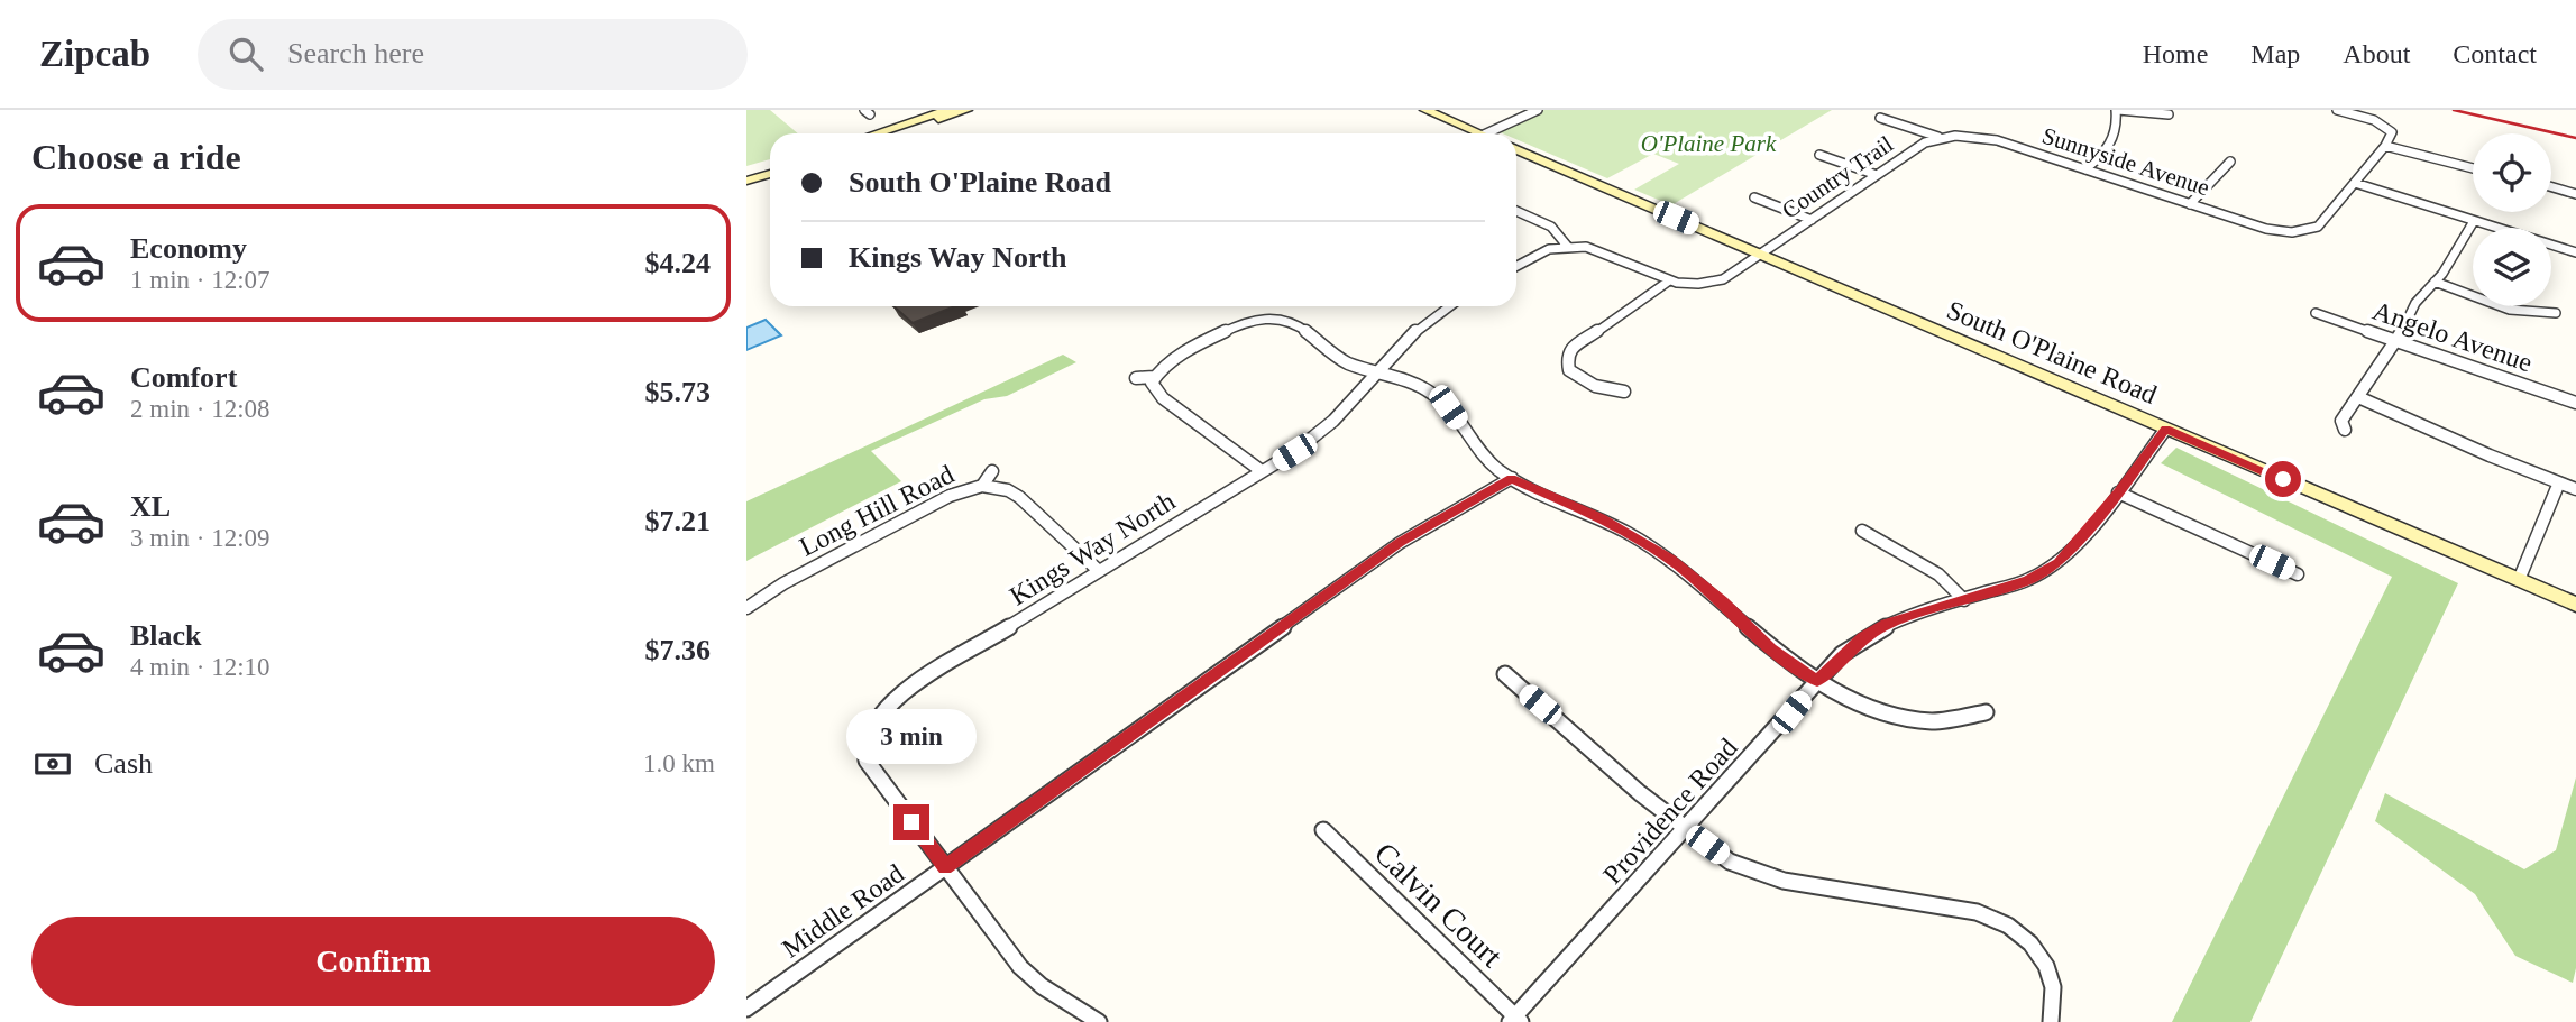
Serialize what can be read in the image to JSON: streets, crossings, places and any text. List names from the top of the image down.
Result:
{
  "streets": {
    "main road": ["South O'Plaine Road"],
    "street": [
      "Sunnyside Avenue",
      "Country Trail",
      "Angelo Avenue",
      "Long Hill Road",
      "Kings Way North",
      "Providence Road",
      "Calvin Court",
      "Middle Road"
    ]
  },
  "crossings": [
    ["Sunnyside Avenue", "Country Trail"],
    ["Country Trail", "South O'Plaine Road"],
    ["South O'Plaine Road", "Providence Road"],
    ["Long Hill Road", "Kings Way North"],
    ["Kings Way North", "Middle Road"],
    ["Providence Road", "Calvin Court"]
  ],
  "parks": ["O'Plaine Park"],
  "page": {
    "header": "Zipcab",
    "search": "Search here",
    "nav": [
      "Home",
      "Map",
      "About",
      "Contact"
    ],
    "heading": "Choose a ride",
    "banner": ["South O'Plaine Road", "Kings Way North"],
    "list": [
      {
        "name": "Economy",
        "note": "1 min · 12:07",
        "value": "$4.24"
      },
      {
        "name": "Comfort",
        "note": "2 min · 12:08",
        "value": "$5.73"
      },
      {
        "name": "XL",
        "note": "3 min · 12:09",
        "value": "$7.21"
      },
      {
        "name": "Black",
        "note": "4 min · 12:10",
        "value": "$7.36"
      }
    ],
    "bubble": "3 min",
    "pay": ["Cash", "1.0 km"],
    "buttons": "Confirm"
  }
}
